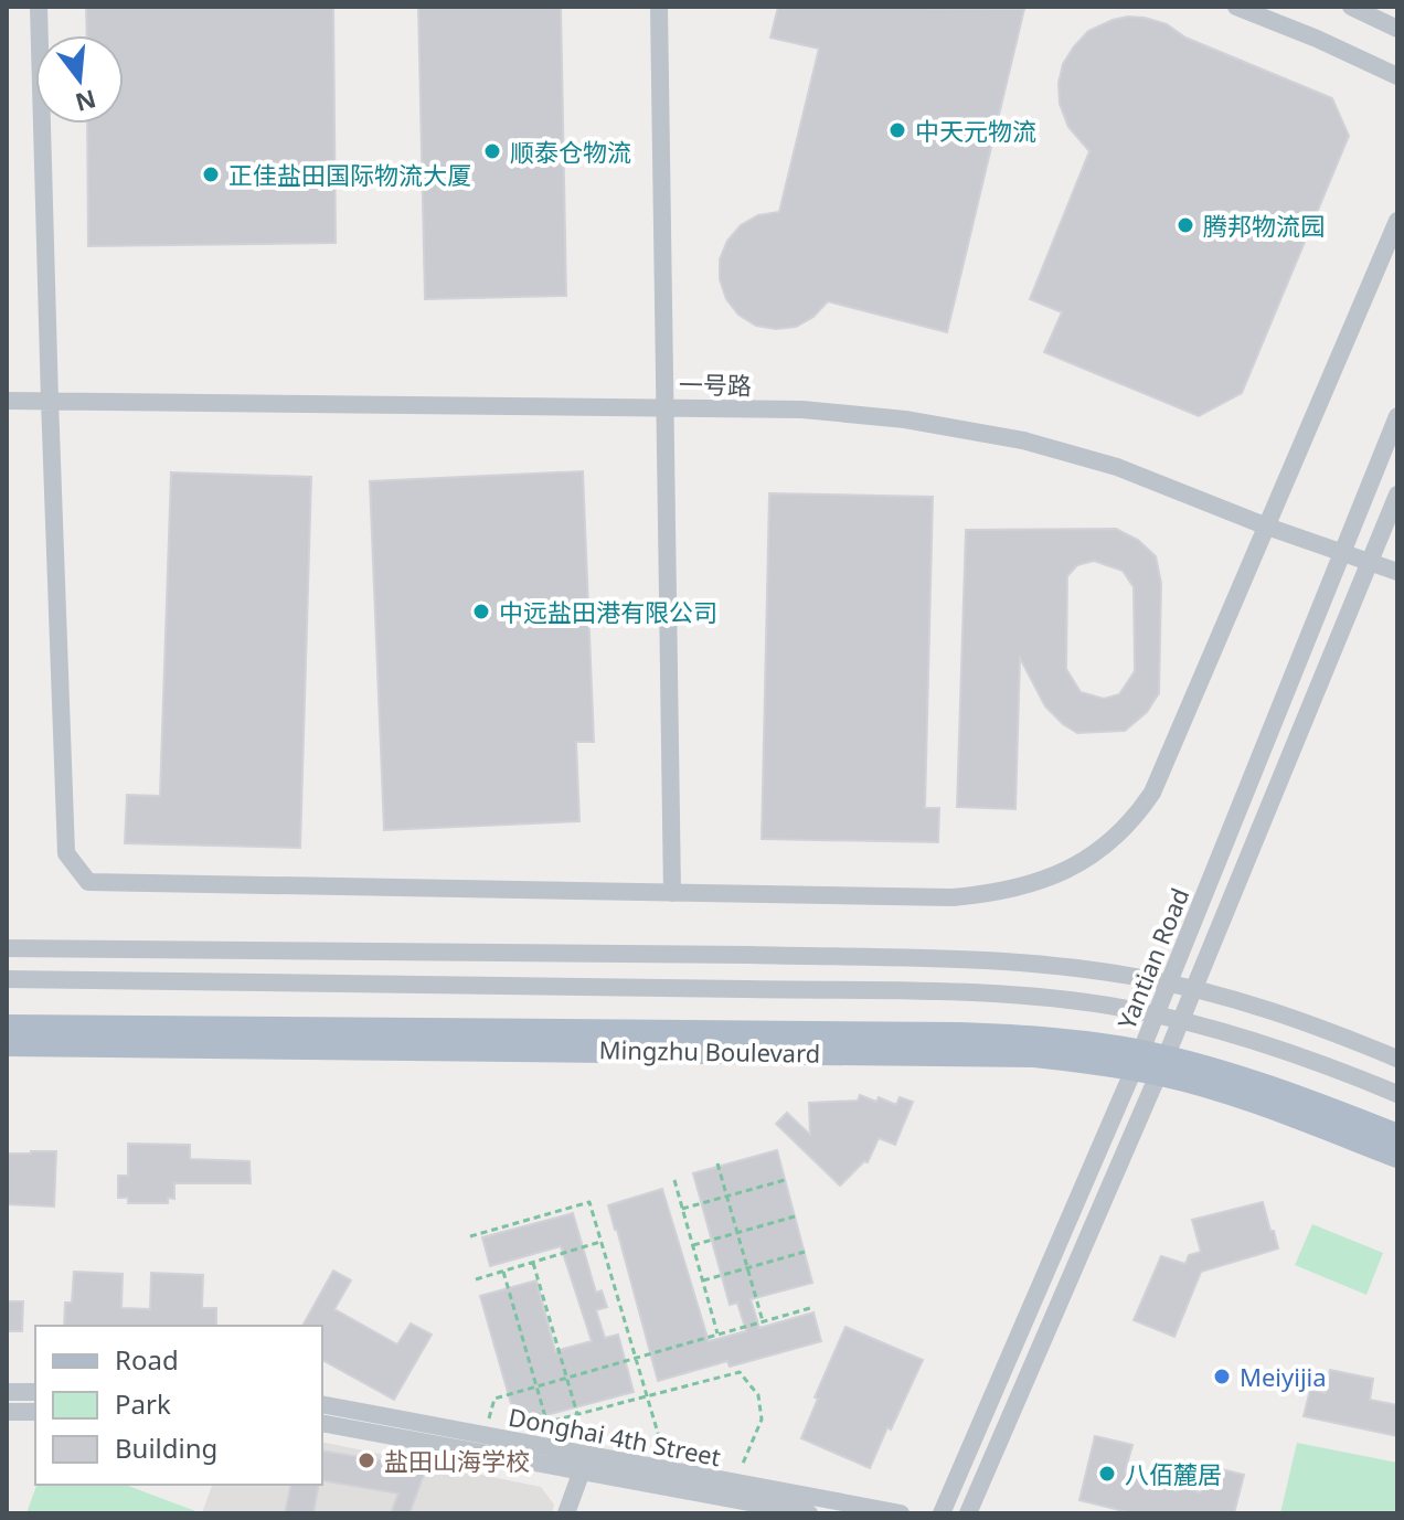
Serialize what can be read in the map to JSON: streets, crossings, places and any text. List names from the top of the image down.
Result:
{
  "streets": {
    "main road": ["Mingzhu Boulevard"],
    "street": ["一号路", "Yantian Road", "Donghai 4th Street"]
  },
  "crossings": [
    ["Yantian Road", "Mingzhu Boulevard"]
  ],
  "places": [
    "中天元物流",
    "顺泰仓物流",
    "正佳盐田国际物流大厦",
    "腾邦物流园",
    "中远盐田港有限公司",
    "Meiyijia",
    "盐田山海学校",
    "八佰麓居"
  ],
  "legend": ["Road", "Park", "Building"],
  "north": "bottom"
}
